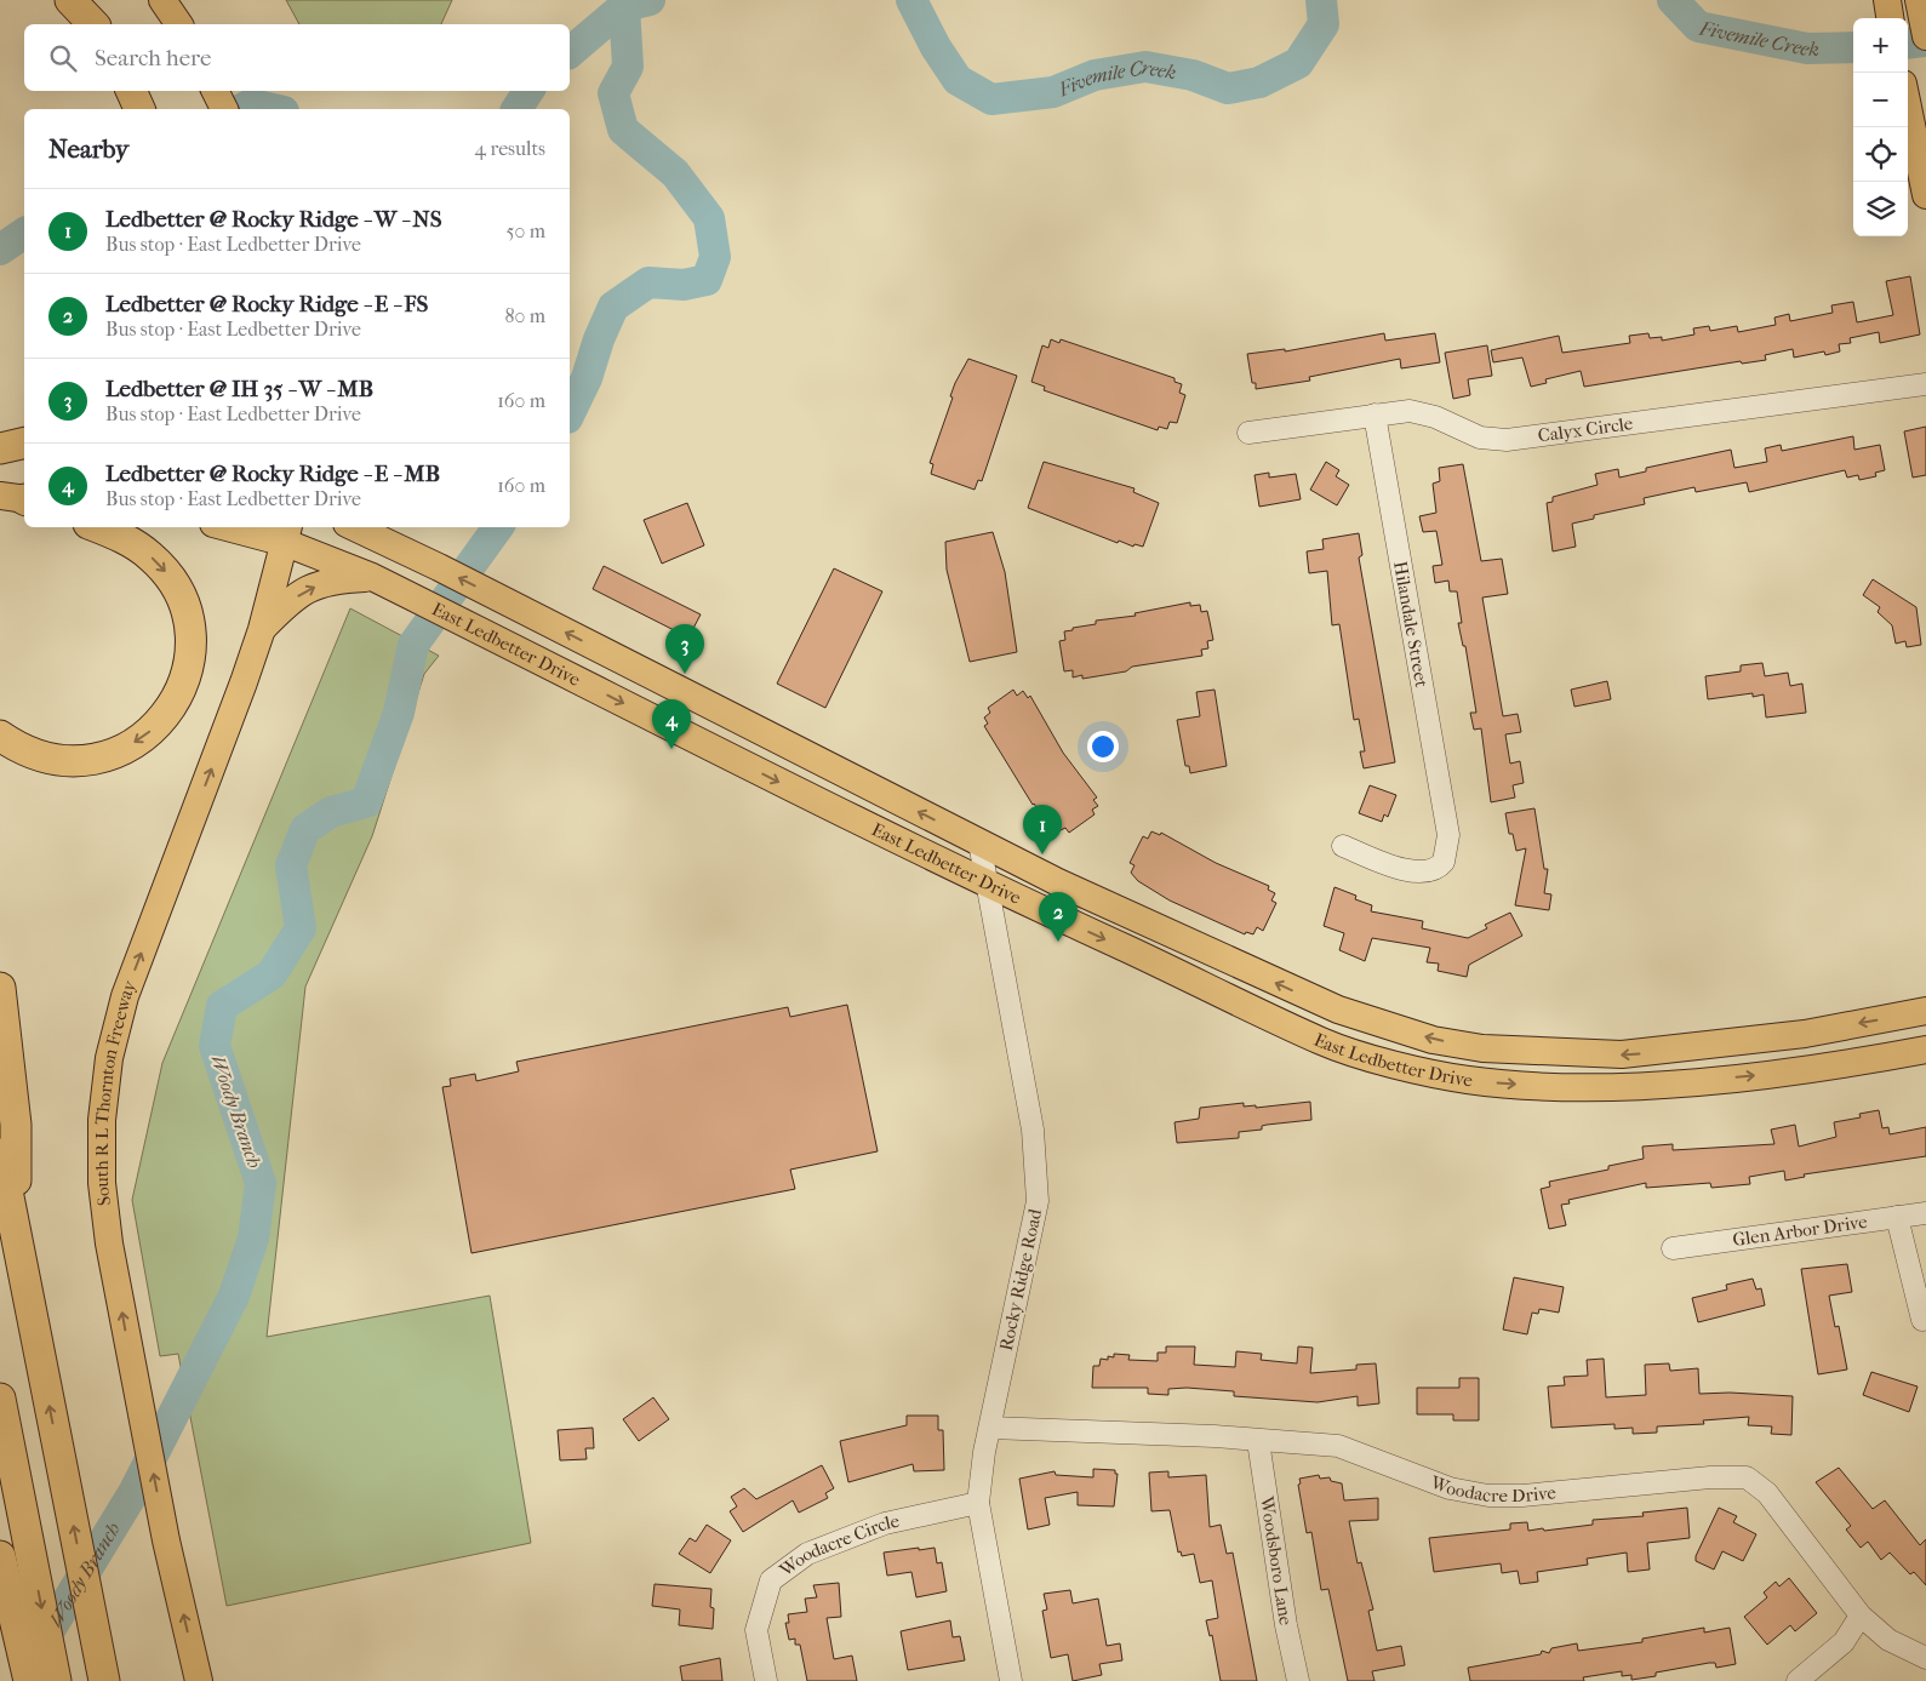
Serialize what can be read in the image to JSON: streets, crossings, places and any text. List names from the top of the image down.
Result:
{
  "streets": {
    "main road": ["East Ledbetter Drive", "South R L Thornton Freeway"],
    "street": [
      "Calyx Circle",
      "Hilandale Street",
      "Glen Arbor Drive",
      "Rocky Ridge Road",
      "Woodacre Drive",
      "Woodacre Circle",
      "Woodsboro Lane"
    ]
  },
  "crossings": [
    ["Calyx Circle", "Hilandale Street"],
    ["East Ledbetter Drive", "South R L Thornton Freeway"],
    ["East Ledbetter Drive", "Rocky Ridge Road"],
    ["Rocky Ridge Road", "Woodacre Drive"],
    ["Rocky Ridge Road", "Woodacre Circle"],
    ["Woodacre Drive", "Woodsboro Lane"]
  ],
  "one_way": ["South R L Thornton Freeway"],
  "water": ["Fivemile Creek", "Woody Branch"],
  "page": {
    "map_buttons": ["+", "−"],
    "search": "Search here",
    "heading": ["Nearby", "4 results"],
    "list": [
      {
        "mark": "1",
        "name": "Ledbetter @ Rocky Ridge - W - NS",
        "note": "Bus stop · East Ledbetter Drive",
        "value": "50 m"
      },
      {
        "mark": "2",
        "name": "Ledbetter @ Rocky Ridge - E - FS",
        "note": "Bus stop · East Ledbetter Drive",
        "value": "80 m"
      },
      {
        "mark": "3",
        "name": "Ledbetter @ IH 35 - W - MB",
        "note": "Bus stop · East Ledbetter Drive",
        "value": "160 m"
      },
      {
        "mark": "4",
        "name": "Ledbetter @ Rocky Ridge - E - MB",
        "note": "Bus stop · East Ledbetter Drive",
        "value": "160 m"
      }
    ],
    "pins": [
      "3",
      "4",
      "1",
      "2"
    ]
  }
}
